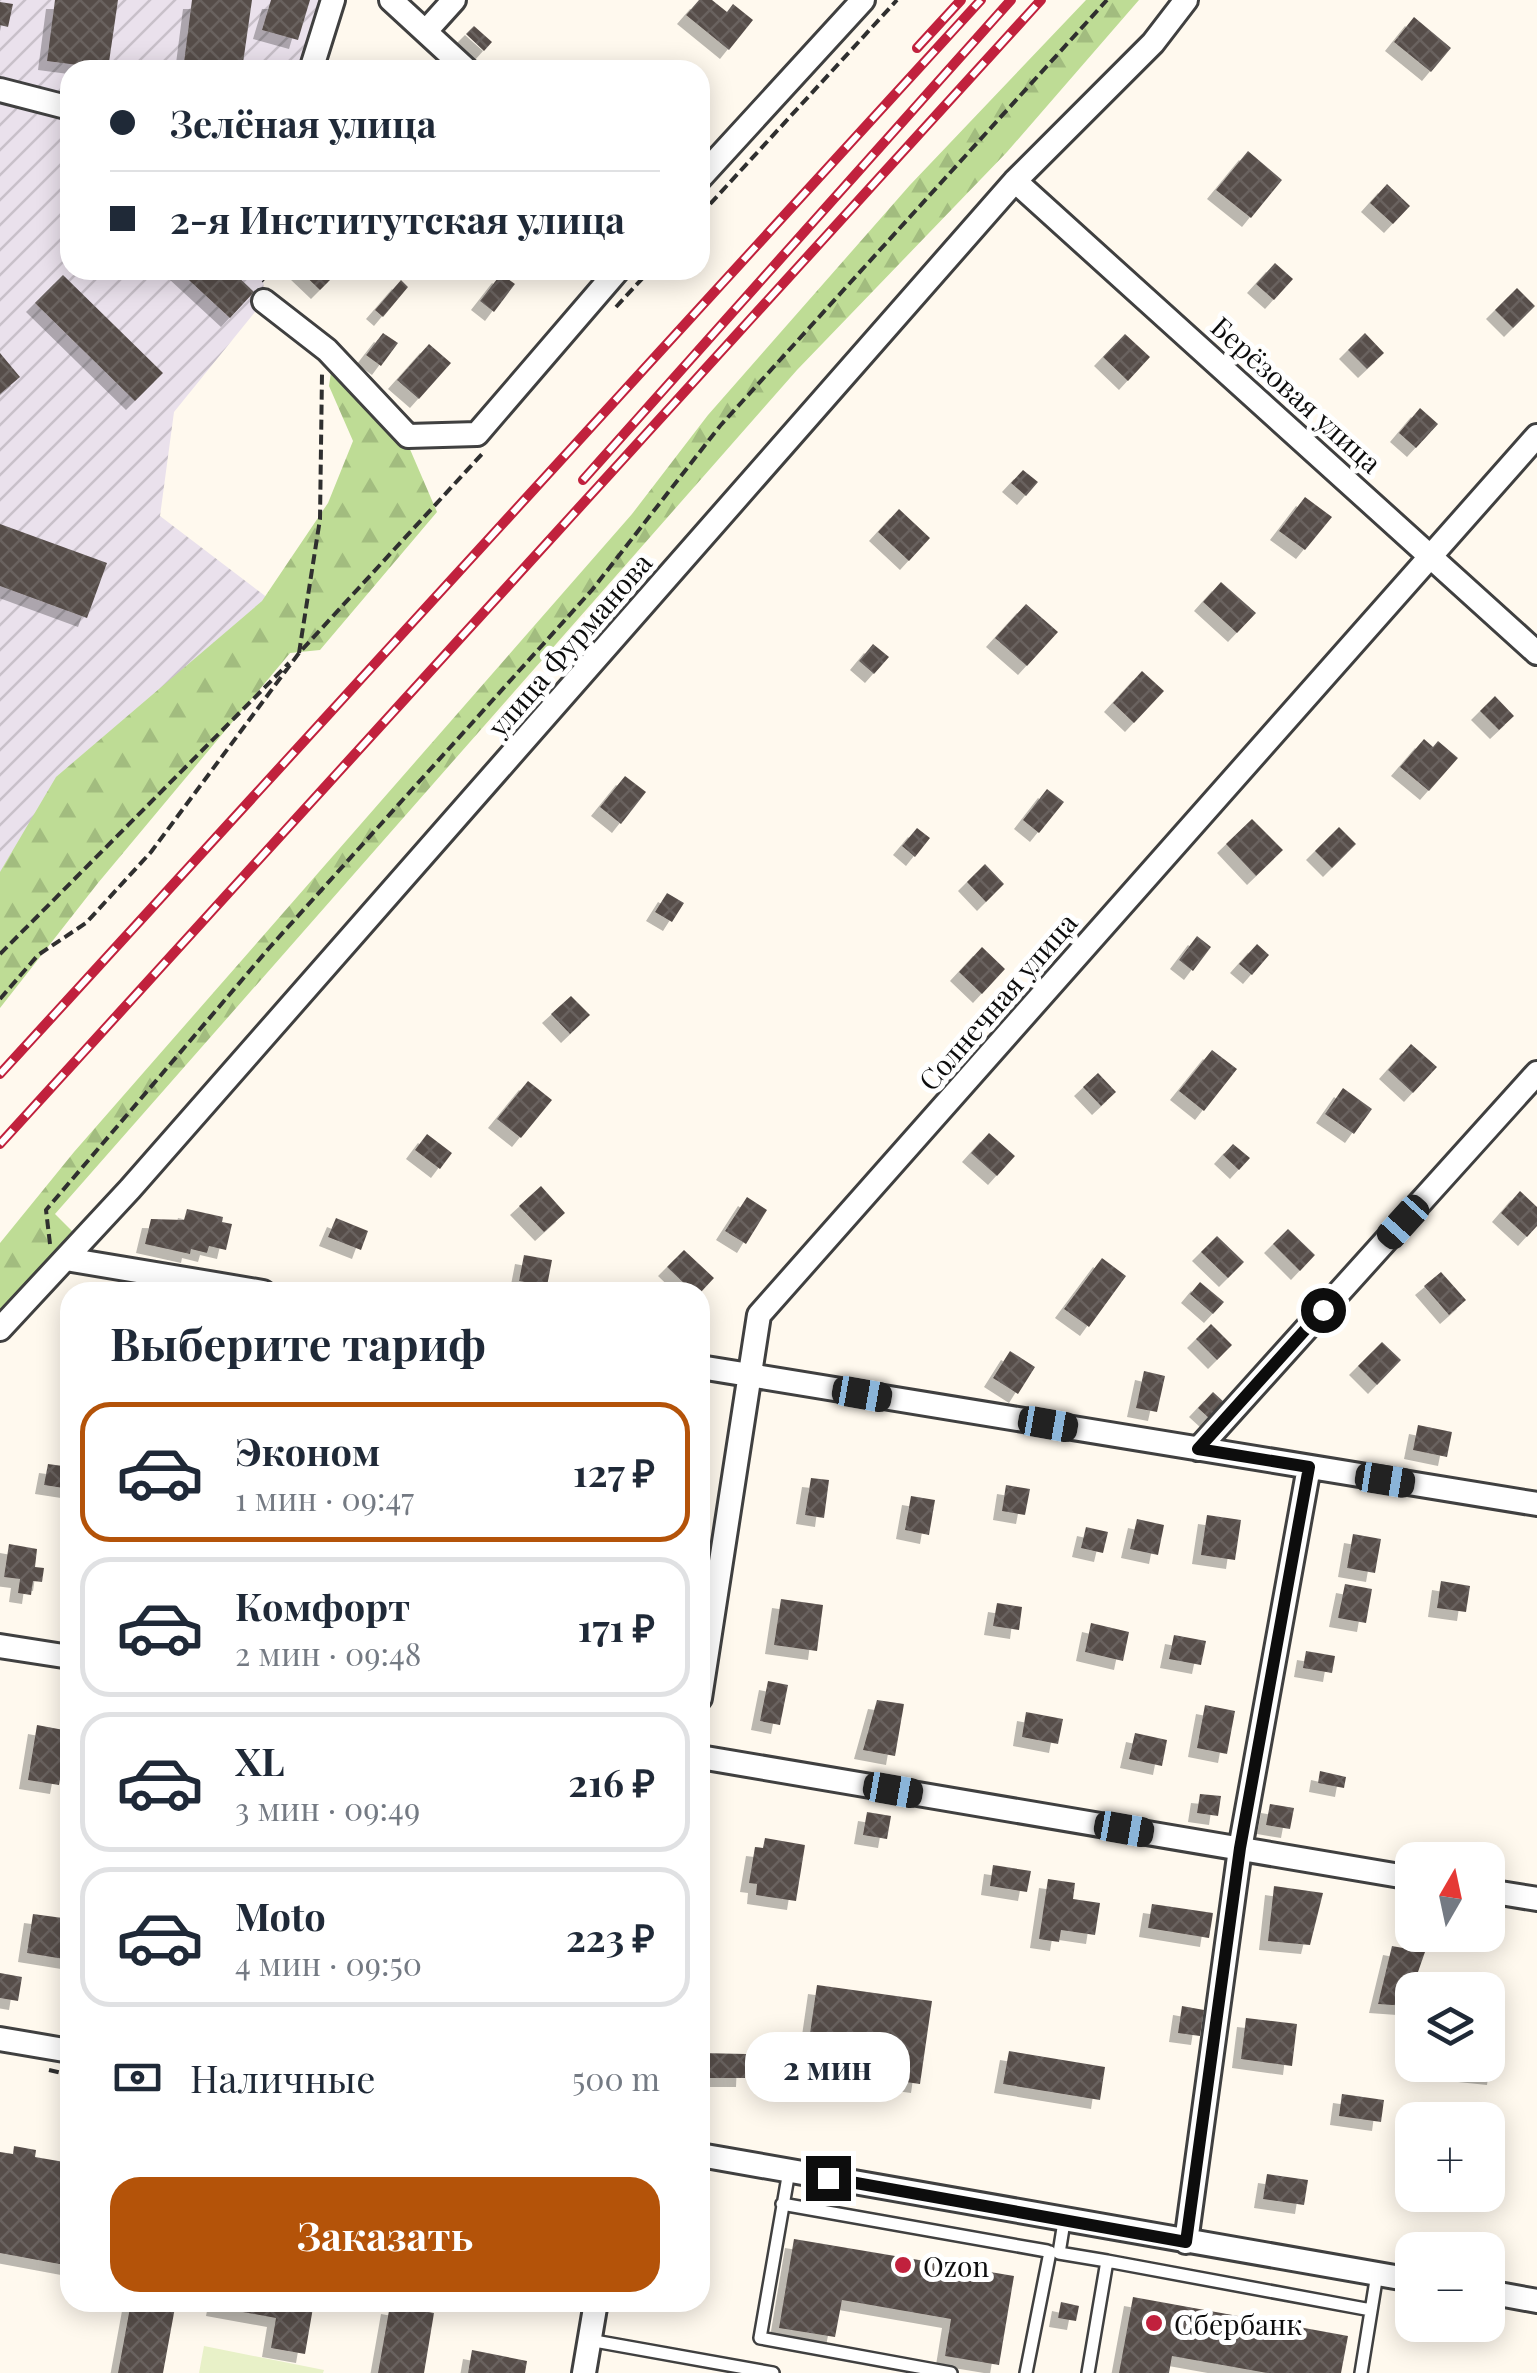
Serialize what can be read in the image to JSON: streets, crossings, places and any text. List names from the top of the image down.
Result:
{
  "streets": {
    "street": ["Берёзовая улица", "улица Фурманова", "Солнечная улица"]
  },
  "crossings": [
    ["Берёзовая улица", "улица Фурманова"],
    ["Берёзовая улица", "Солнечная улица"]
  ],
  "places": ["Ozon", "Сбербанк"],
  "north": "top",
  "page": {
    "banner": ["Зелёная улица", "2-я Институтская улица"],
    "heading": "Выберите тариф",
    "list": [
      {
        "name": "Эконом",
        "note": "1 мин · 09:47",
        "value": "127 ₽"
      },
      {
        "name": "Комфорт",
        "note": "2 мин · 09:48",
        "value": "171 ₽"
      },
      {
        "name": "XL",
        "note": "3 мин · 09:49",
        "value": "216 ₽"
      },
      {
        "name": "Moto",
        "note": "4 мин · 09:50",
        "value": "223 ₽"
      }
    ],
    "map_buttons": ["+", "−"],
    "pay": ["Наличные", "500 m"],
    "bubble": "2 мин",
    "buttons": "Заказать"
  }
}
